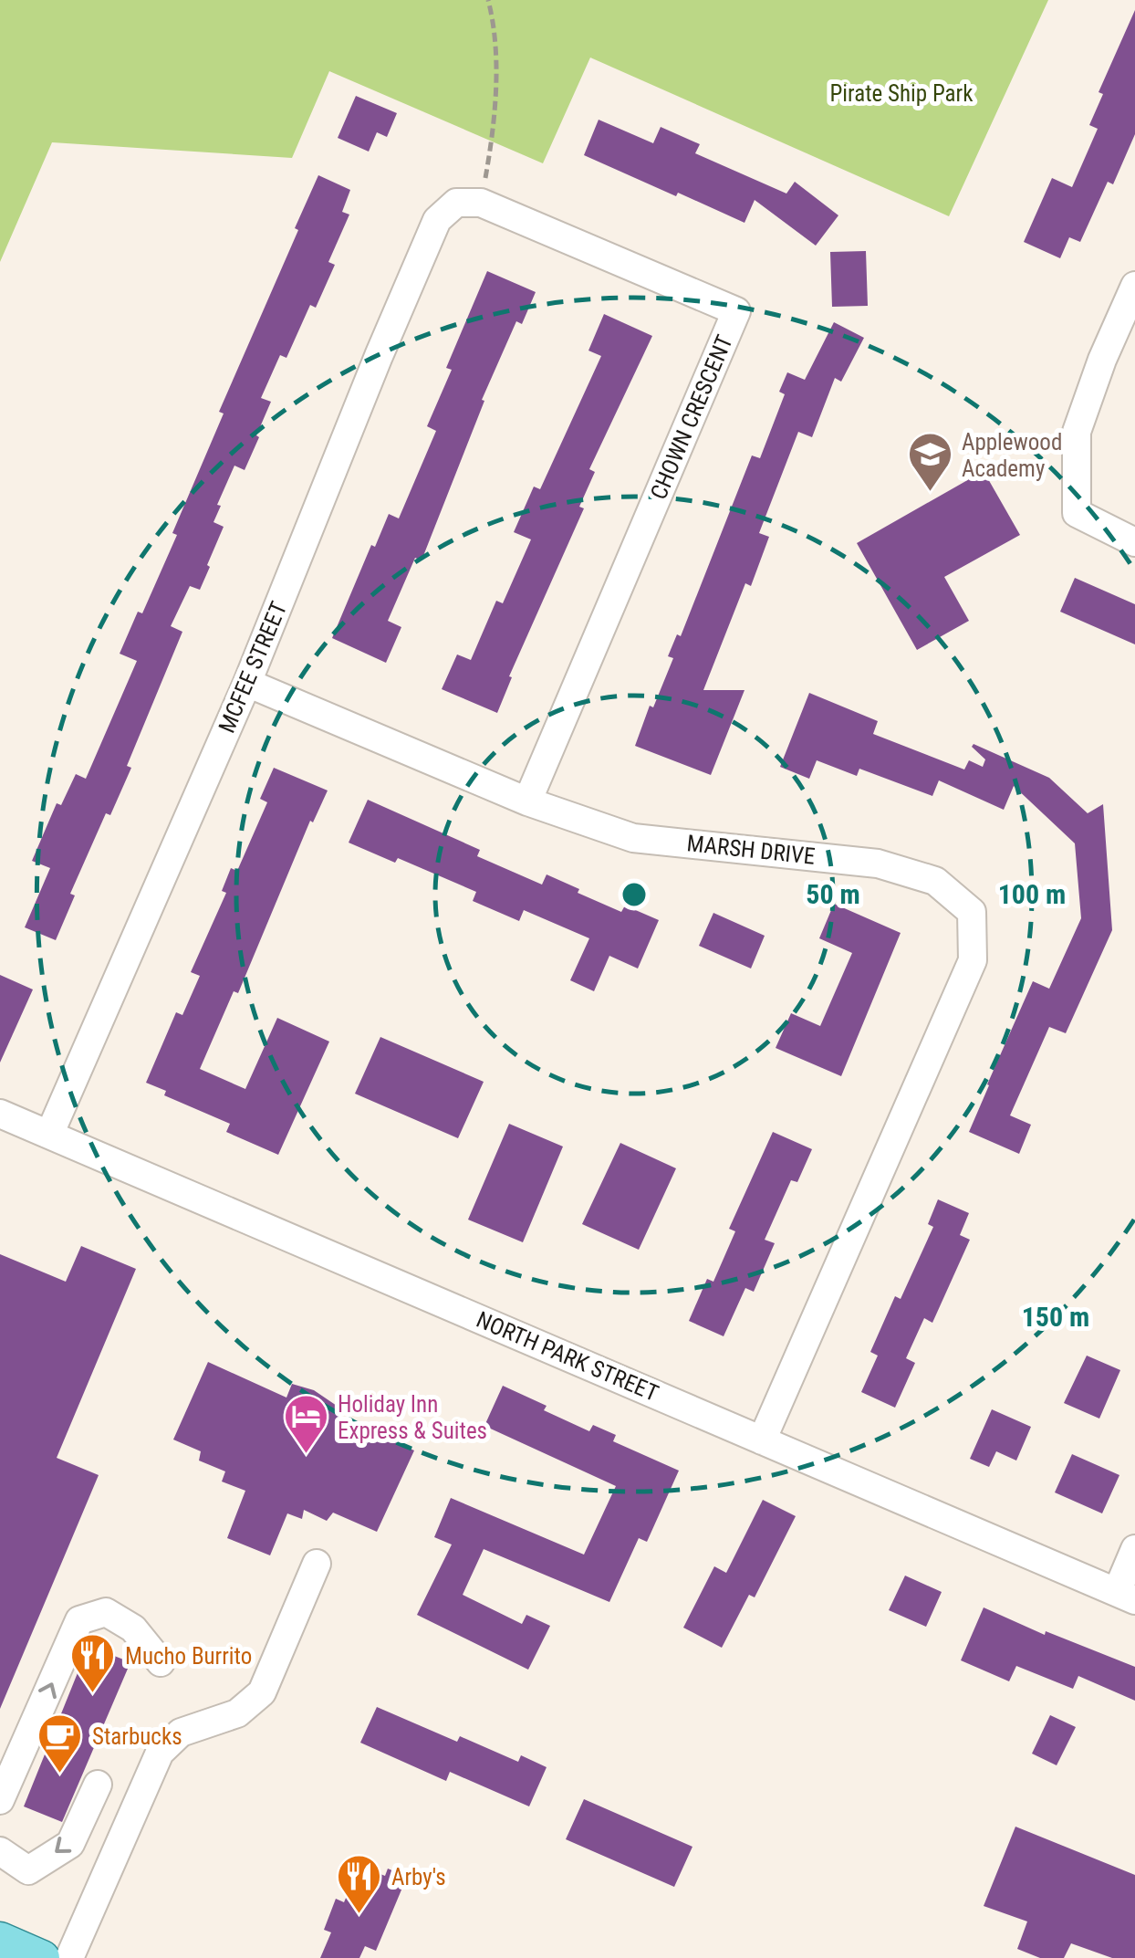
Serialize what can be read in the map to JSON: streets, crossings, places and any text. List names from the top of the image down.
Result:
{
  "streets": {
    "street": [
      "CHOWN CRESCENT",
      "MCFEE STREET",
      "MARSH DRIVE",
      "NORTH PARK STREET"
    ]
  },
  "crossings": [
    ["CHOWN CRESCENT", "MCFEE STREET"],
    ["CHOWN CRESCENT", "MARSH DRIVE"],
    ["MCFEE STREET", "MARSH DRIVE"],
    ["MCFEE STREET", "NORTH PARK STREET"],
    ["MARSH DRIVE", "NORTH PARK STREET"]
  ],
  "parks": ["Pirate Ship Park"],
  "places": {
    "school or university": ["Applewood Academy"],
    "hotel": ["Holiday Inn Express & Suites"],
    "restaurant": ["Mucho Burrito", "Arby's"],
    "cafe": ["Starbucks"]
  },
  "rings": ["50 m", "100 m", "150 m"]
}
